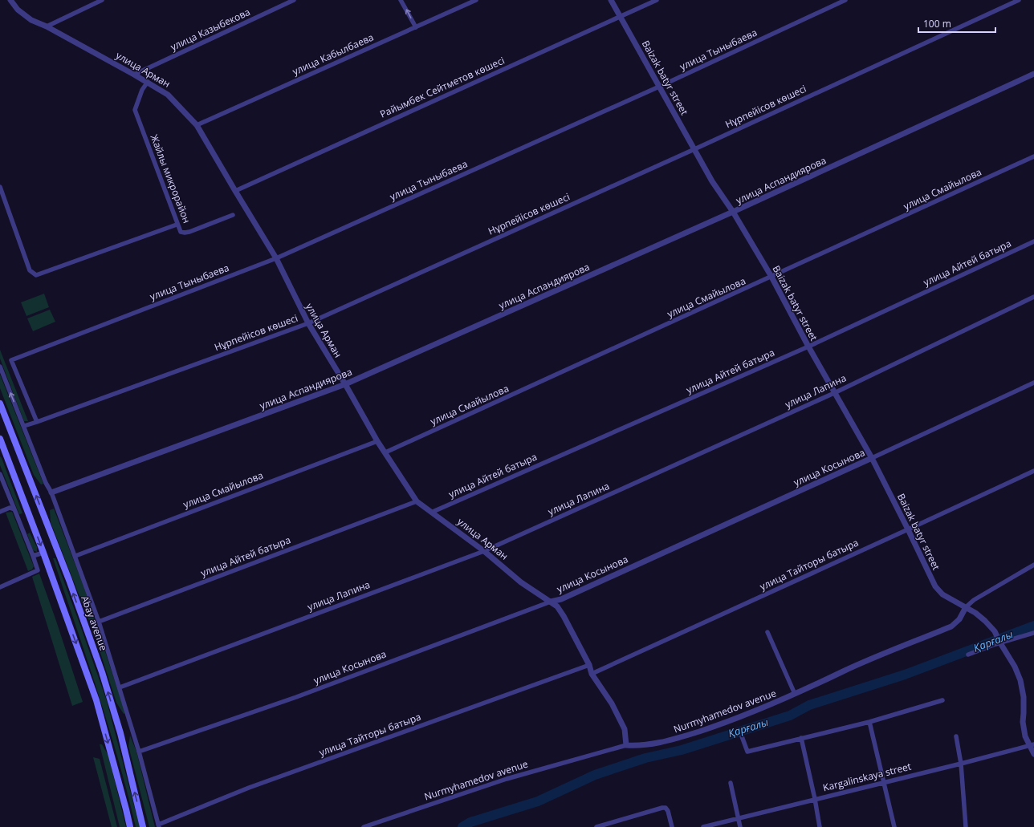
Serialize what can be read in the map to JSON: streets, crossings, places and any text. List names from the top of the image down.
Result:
{
  "streets": {
    "main road": ["Abay avenue"],
    "street": [
      "улица Казыбекова",
      "улица Тыныбаева",
      "улица Кабылбаева",
      "улица Арман",
      "Baizak batyr street",
      "Райымбек Сейтметов көшесі",
      "Нұрпейісов көшесі",
      "Жайлы микрорайон",
      "улица Аспандиярова",
      "улица Смайылова",
      "улица Айтей батыра",
      "улица Лапина",
      "улица Косынова",
      "улица Тайторы батыра",
      "Nurmyhamedov avenue",
      "Kargalinskaya street"
    ]
  },
  "crossings": [
    ["улица Казыбекова", "улица Арман"],
    ["улица Тыныбаева", "улица Арман"],
    ["улица Тыныбаева", "Baizak batyr street"],
    ["улица Тыныбаева", "Нұрпейісов көшесі"],
    ["улица Кабылбаева", "улица Арман"],
    ["улица Арман", "Райымбек Сейтметов көшесі"],
    ["улица Арман", "Нұрпейісов көшесі"],
    ["улица Арман", "Жайлы микрорайон"],
    ["улица Арман", "улица Аспандиярова"],
    ["улица Арман", "улица Смайылова"],
    ["улица Арман", "улица Айтей батыра"],
    ["улица Арман", "улица Лапина"],
    ["улица Арман", "улица Косынова"],
    ["улица Арман", "улица Тайторы батыра"],
    ["улица Арман", "Nurmyhamedov avenue"],
    ["Baizak batyr street", "Райымбек Сейтметов көшесі"],
    ["Baizak batyr street", "Нұрпейісов көшесі"],
    ["Baizak batyr street", "улица Аспандиярова"],
    ["Baizak batyr street", "улица Смайылова"],
    ["Baizak batyr street", "улица Айтей батыра"],
    ["Baizak batyr street", "улица Лапина"],
    ["Baizak batyr street", "улица Косынова"],
    ["Baizak batyr street", "улица Тайторы батыра"],
    ["Baizak batyr street", "Nurmyhamedov avenue"],
    ["Baizak batyr street", "Kargalinskaya street"]
  ],
  "water": ["Қарғалы"],
  "scale_bar": "100 m"
}
